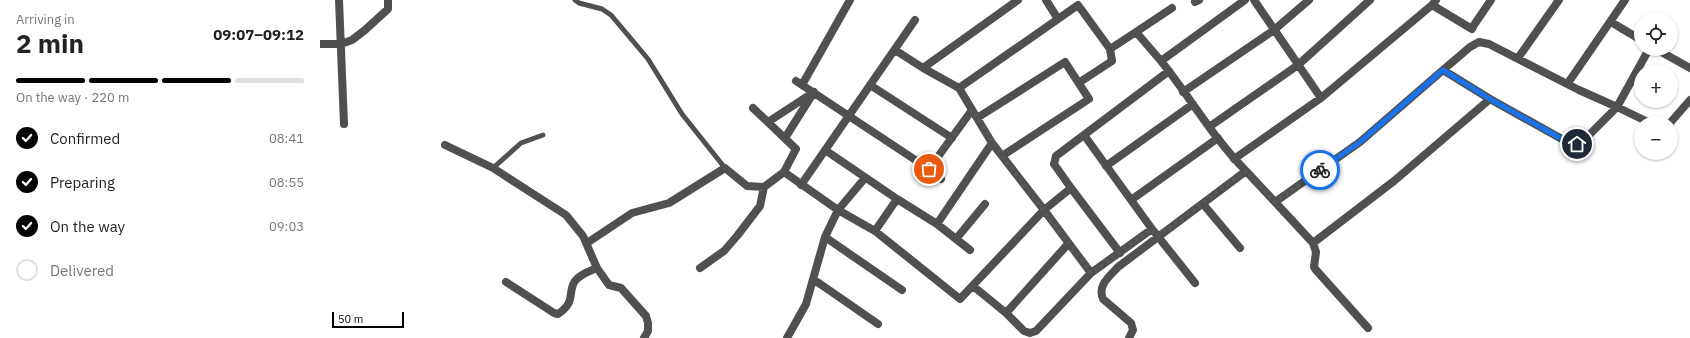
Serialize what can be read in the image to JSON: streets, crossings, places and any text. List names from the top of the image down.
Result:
{
  "scale_bar": "50 m",
  "page": {
    "heading": ["2 min", "Arriving in", "09:07–09:12"],
    "map_buttons": ["+", "−"],
    "bar": "On the way · 220 m",
    "list": [
      ["Confirmed", "08:41"],
      ["Preparing", "08:55"],
      ["On the way", "09:03"],
      "Delivered"
    ],
    "scale": "50 m"
  }
}
